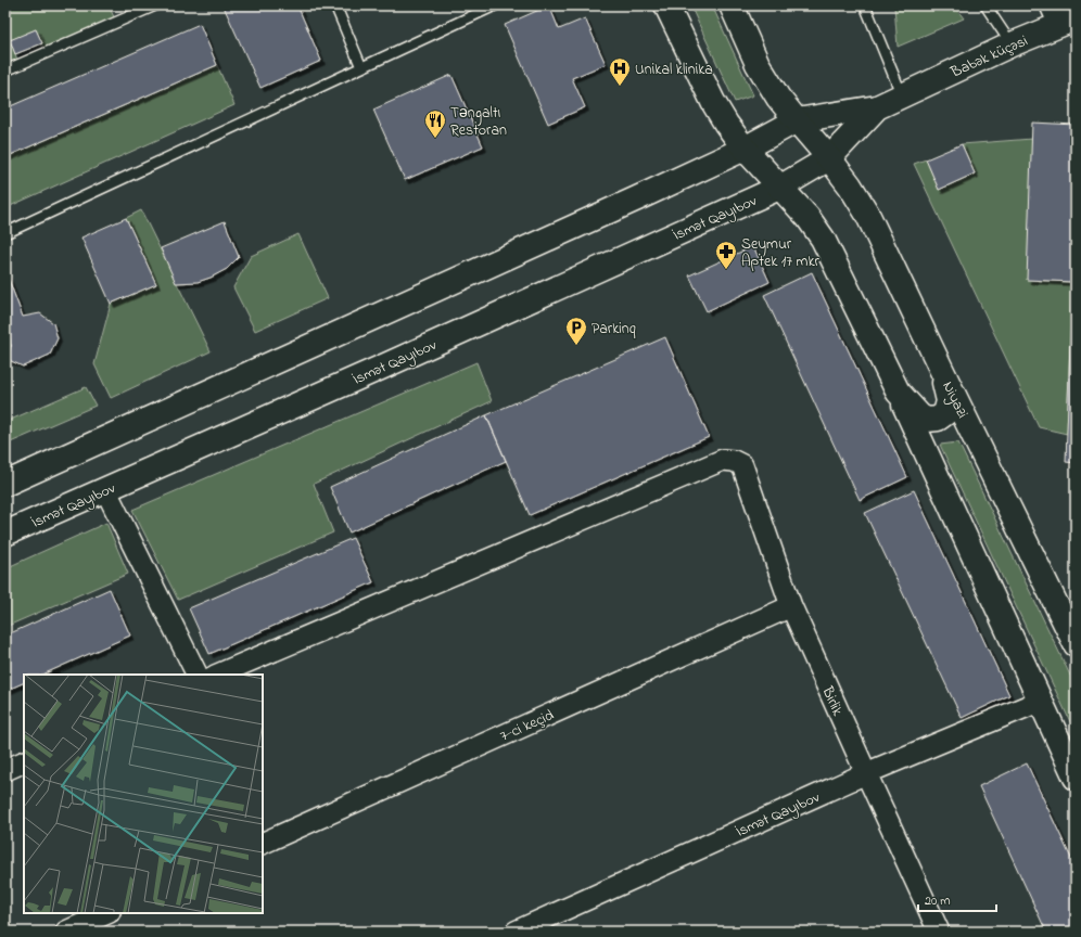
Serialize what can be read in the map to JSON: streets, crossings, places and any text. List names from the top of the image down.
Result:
{
  "streets": {
    "street": [
      "Babək küçəsi",
      "İsmət Qayıbov",
      "Niyazi",
      "Birlik",
      "7-ci keçid"
    ]
  },
  "crossings": [
    ["Babək küçəsi", "İsmət Qayıbov"],
    ["İsmət Qayıbov", "Niyazi"],
    ["İsmət Qayıbov", "Birlik"],
    ["Birlik", "7-ci keçid"]
  ],
  "places": {
    "hospital": ["Unikal klinika"],
    "restaurant": ["Tәngaltı Restoran"],
    "pharmacy": ["Seymur Aptek 17 mkr"],
    "parking": ["Parkinq"]
  },
  "scale_bar": "20 m"
}
